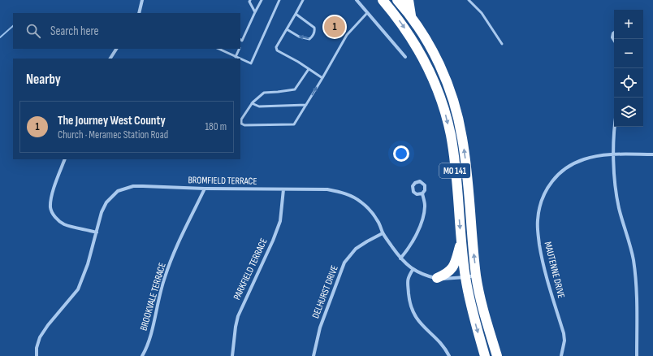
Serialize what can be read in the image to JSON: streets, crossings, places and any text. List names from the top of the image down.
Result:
{
  "streets": {
    "highway": ["MO 141"],
    "street": [
      "BROMFIELD TERRACE",
      "PARKFIELD TERRACE",
      "MAUTENNE DRIVE",
      "DELHURST DRIVE",
      "BROOKVALE TERRACE"
    ]
  },
  "crossings": [
    ["MO 141", "BROMFIELD TERRACE"],
    ["BROMFIELD TERRACE", "PARKFIELD TERRACE"],
    ["BROMFIELD TERRACE", "DELHURST DRIVE"],
    ["BROMFIELD TERRACE", "BROOKVALE TERRACE"]
  ],
  "page": {
    "map_buttons": ["+", "−"],
    "search": "Search here",
    "pins": "1",
    "heading": "Nearby",
    "list": [
      {
        "mark": "1",
        "name": "The Journey West County",
        "note": "Church · Meramec Station Road",
        "value": "180 m"
      }
    ]
  }
}
